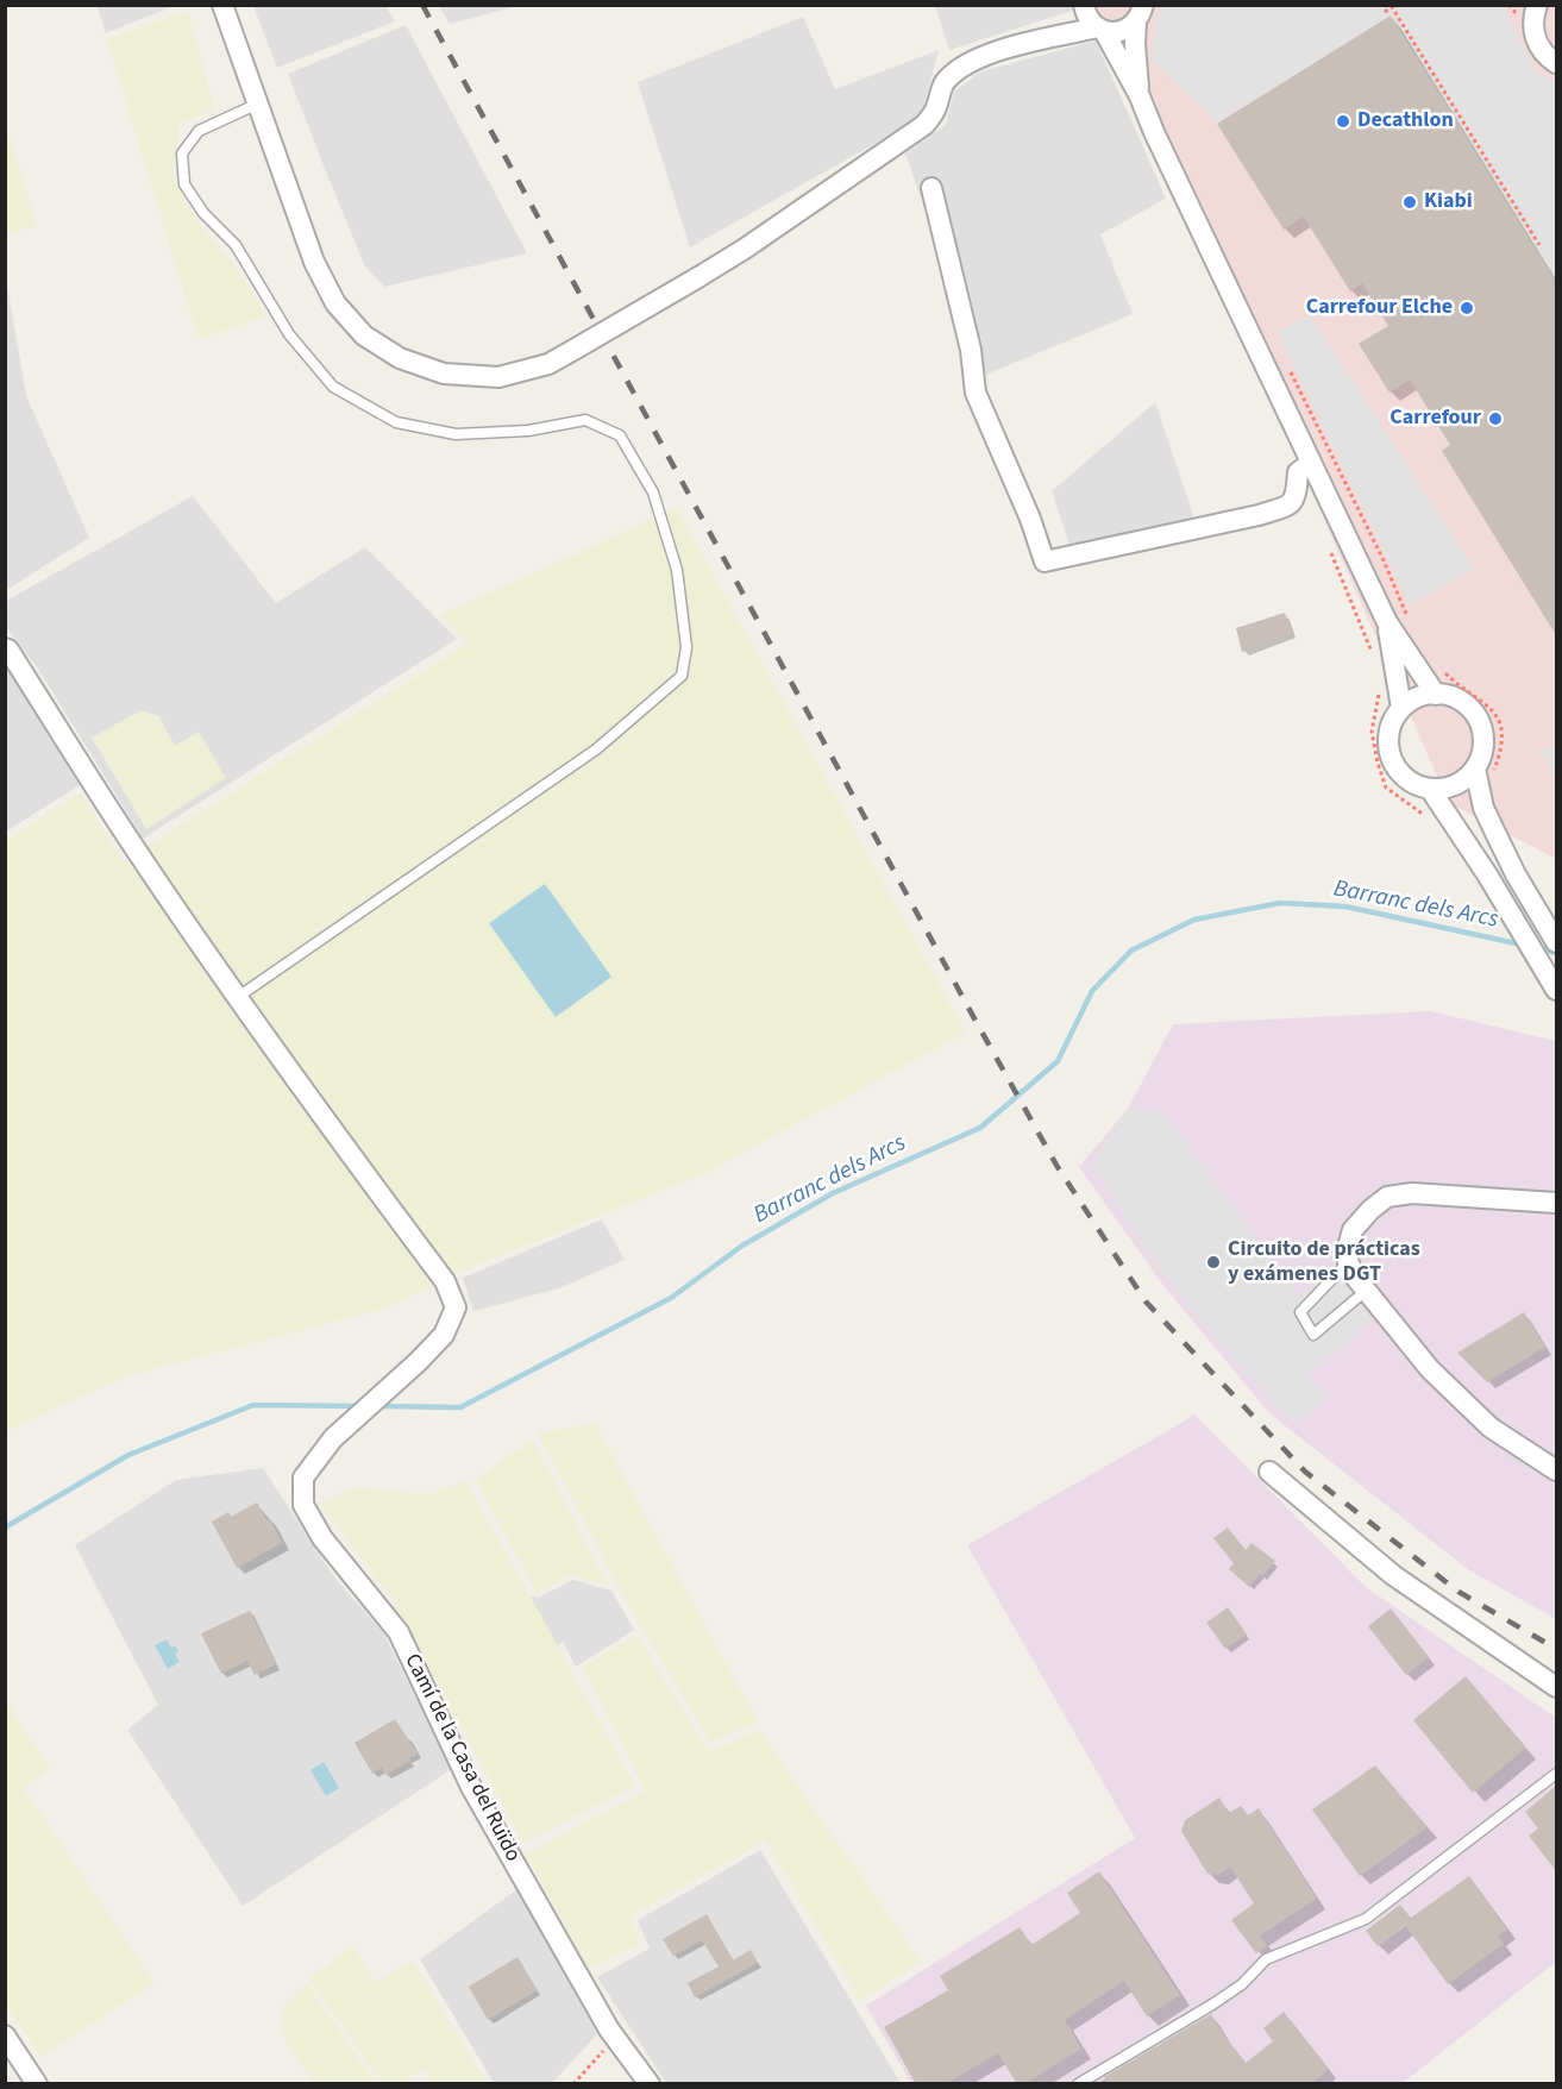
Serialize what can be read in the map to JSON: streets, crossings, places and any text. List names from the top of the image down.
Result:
{
  "streets": {
    "street": ["Camí de la Casa del Ruïdo"]
  },
  "water": ["Barranc dels Arcs"],
  "places": [
    "Decathlon",
    "Kiabi",
    "Carrefour Elche",
    "Carrefour",
    "Circuito de prácticas y exámenes DGT"
  ]
}
